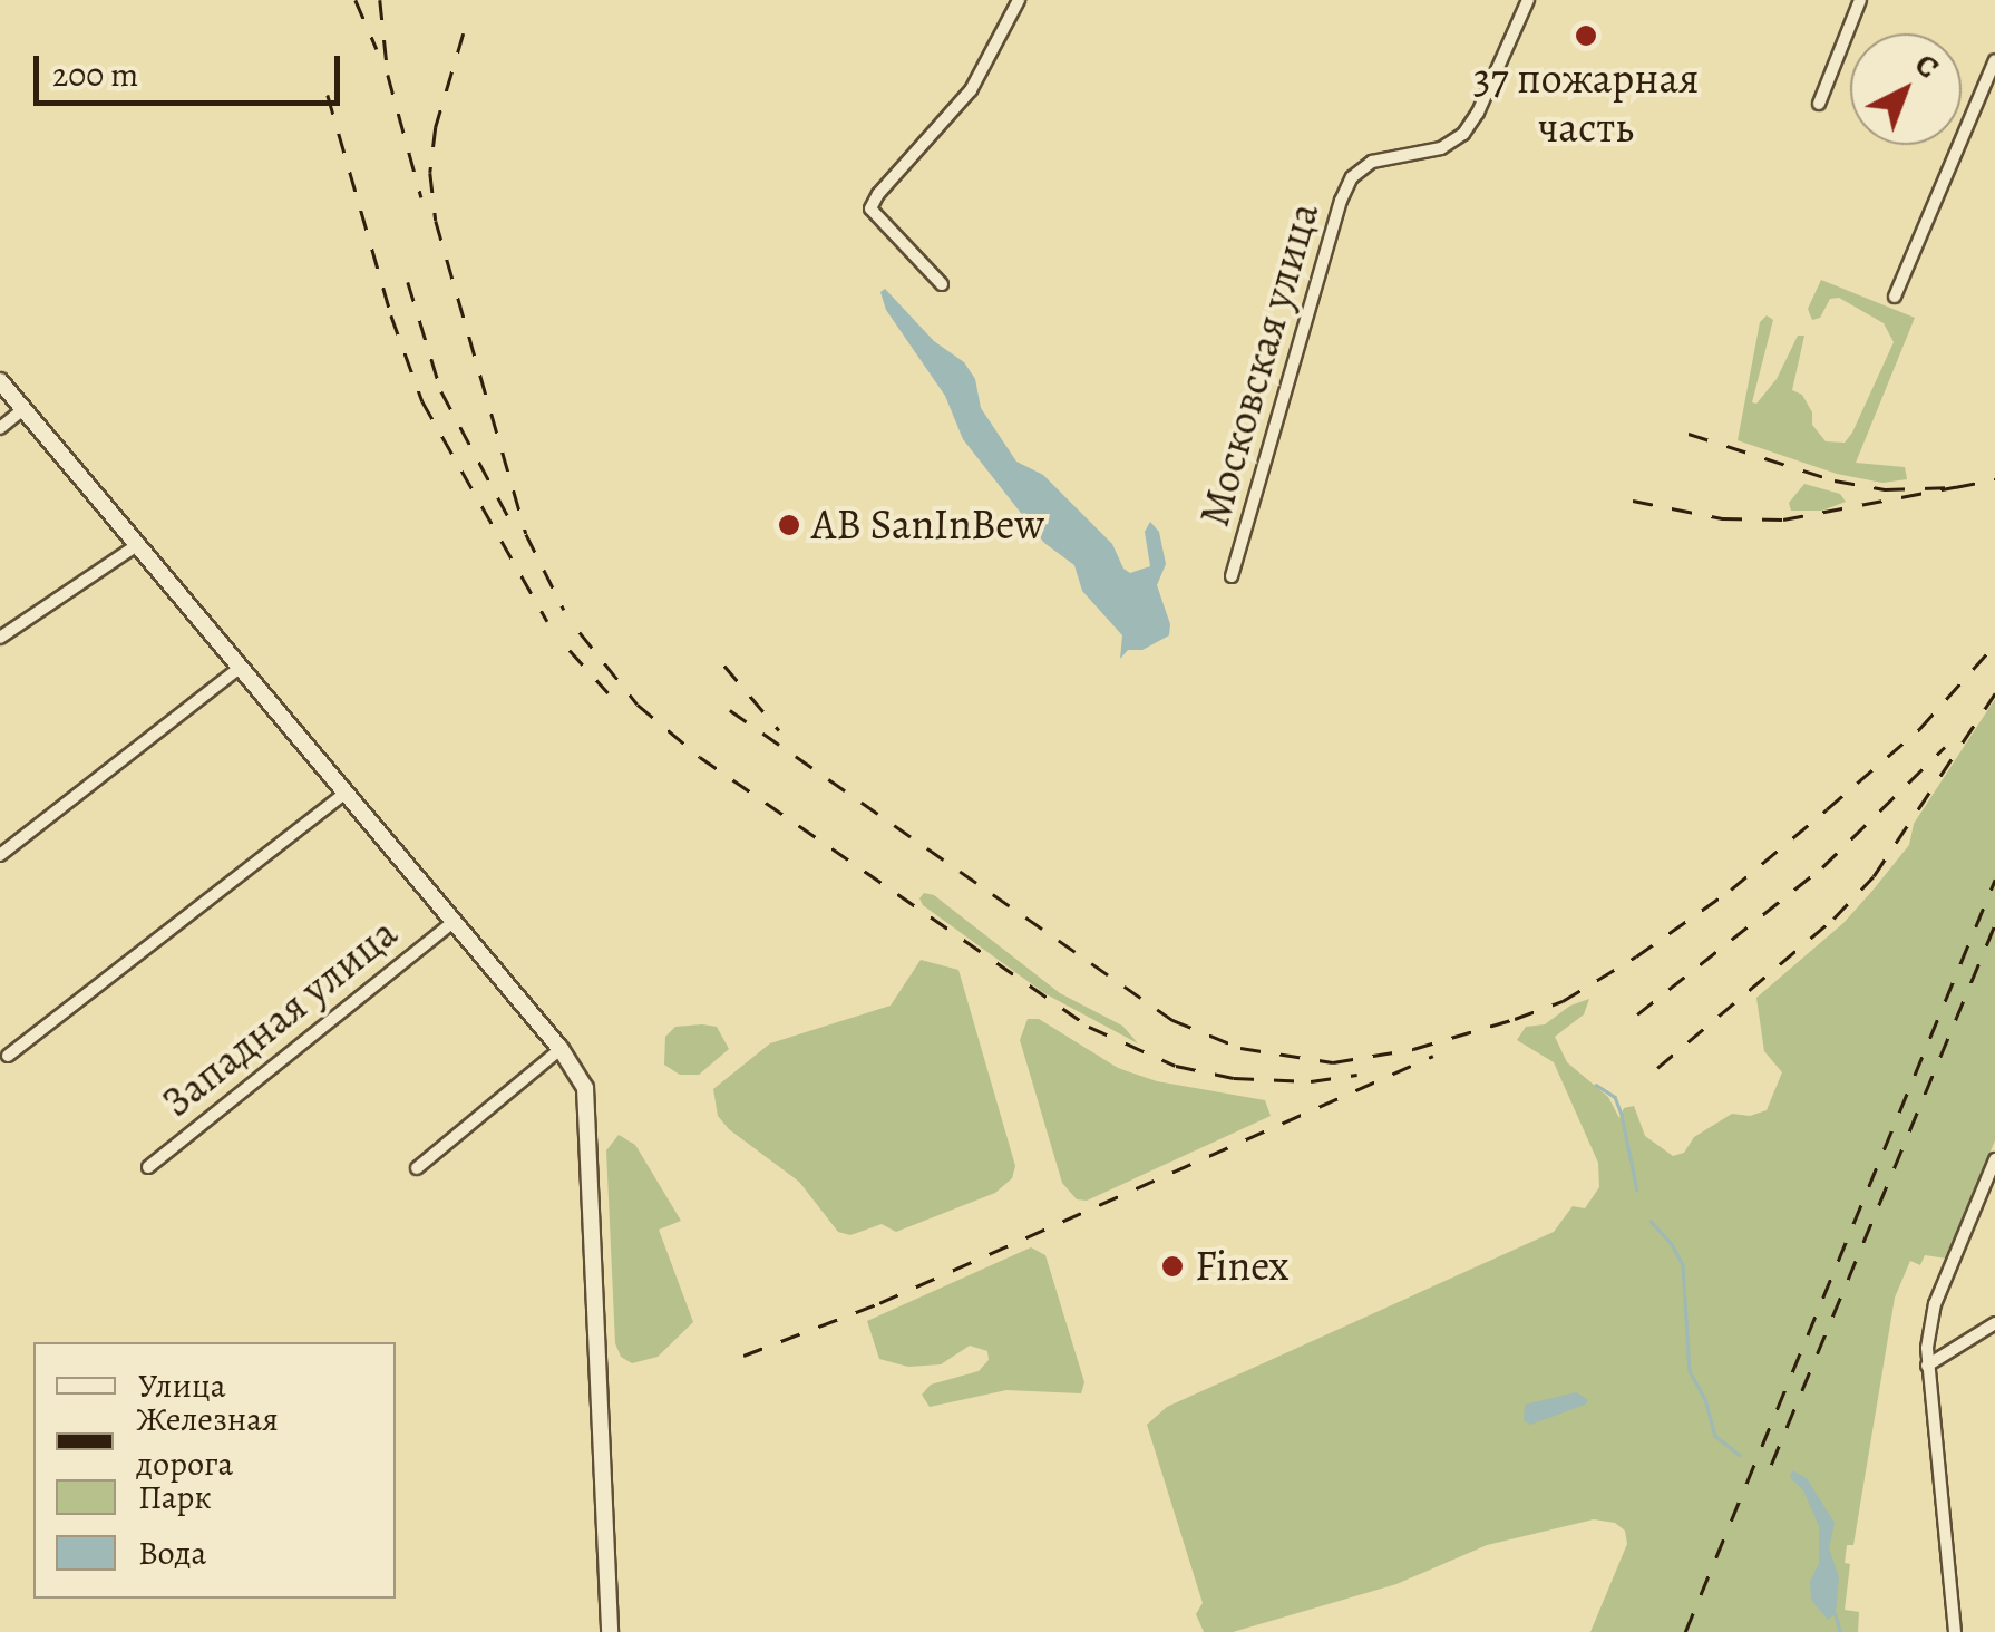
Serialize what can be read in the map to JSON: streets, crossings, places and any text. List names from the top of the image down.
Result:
{
  "streets": {
    "street": ["Московская улица", "Западная улица"]
  },
  "places": ["37 пожарная часть", "AB SanInBew", "Finex"],
  "legend": [
    "Улица",
    "Железная дорога",
    "Парк",
    "Вода"
  ],
  "scale_bar": "200 m",
  "north": "top right"
}
